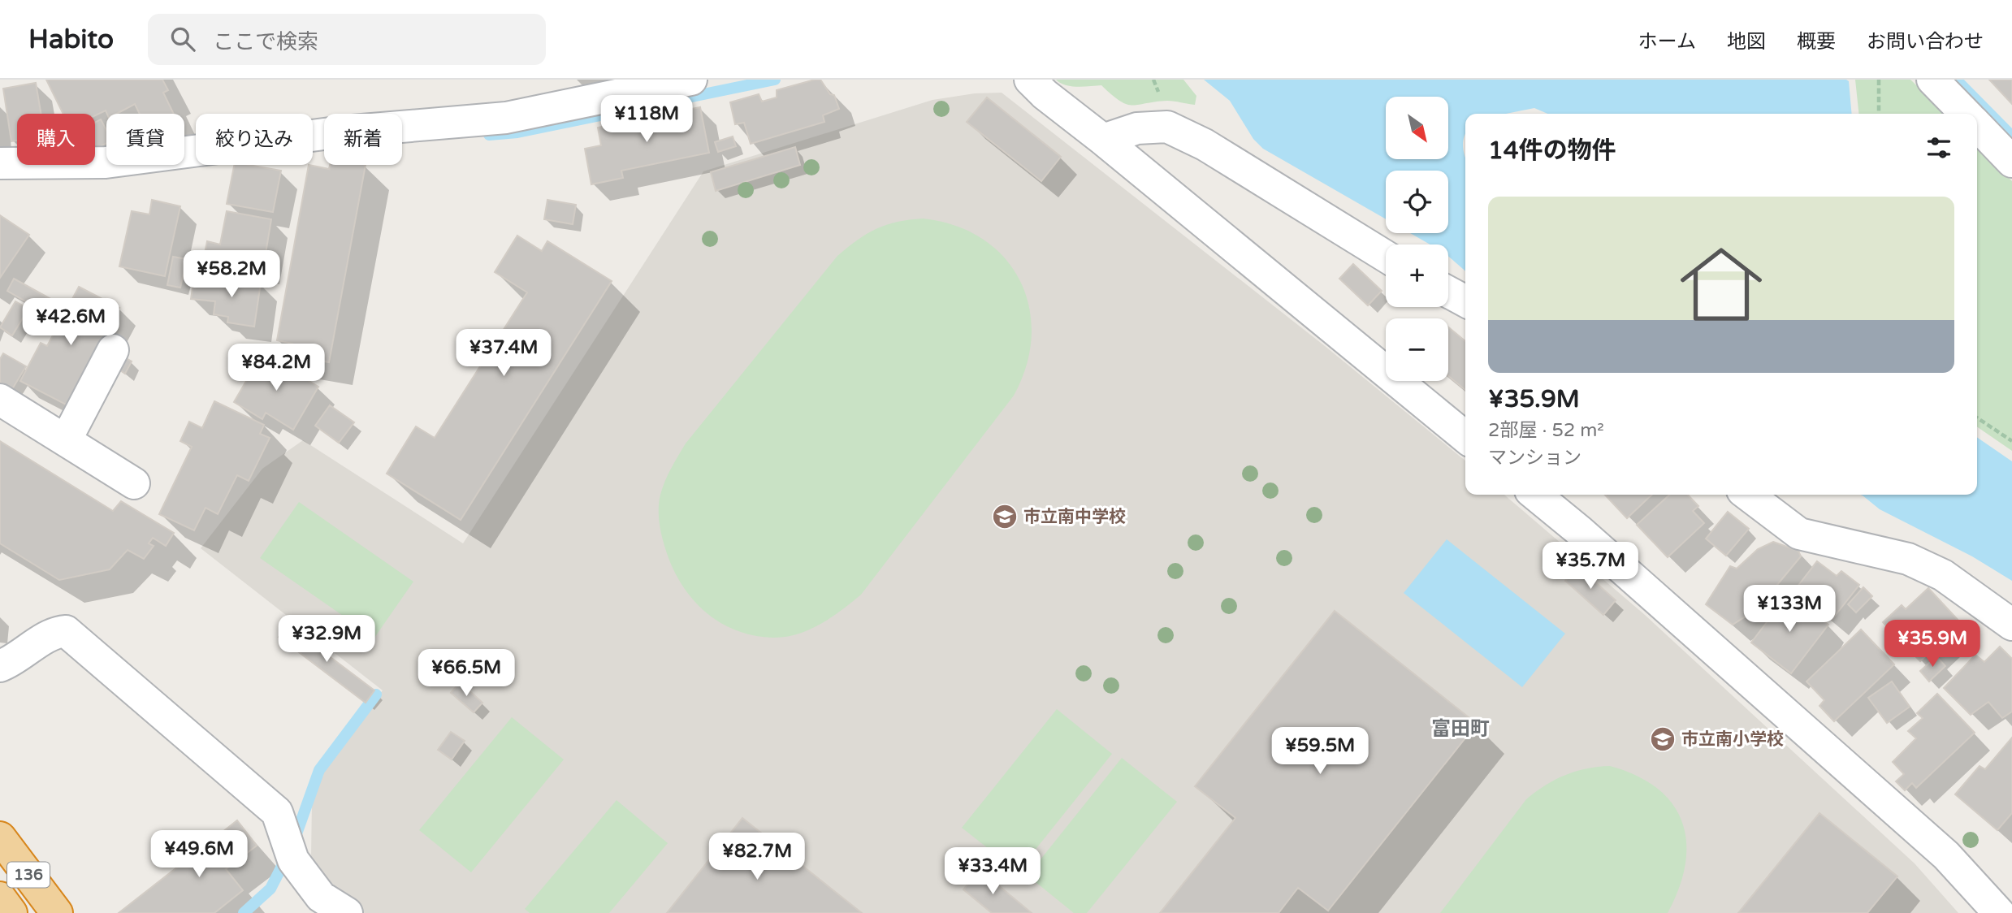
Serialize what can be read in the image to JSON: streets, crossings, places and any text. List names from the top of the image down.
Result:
{
  "streets": {
    "highway": ["136"]
  },
  "districts": ["富田町"],
  "places": {
    "school or university": ["市立南中学校", "市立南小学校"]
  },
  "north": "bottom right",
  "page": {
    "header": "Habito",
    "search": "ここで検索",
    "nav": [
      "ホーム",
      "地図",
      "概要",
      "お問い合わせ"
    ],
    "price": [
      "¥118M",
      "¥58.2M",
      "¥42.6M",
      "¥37.4M",
      "¥84.2M",
      "¥35.7M",
      "¥133M",
      "¥32.9M",
      "¥35.9M",
      "¥66.5M",
      "¥59.5M",
      "¥49.6M",
      "¥82.7M",
      "¥33.4M"
    ],
    "map_buttons": ["+", "−"],
    "chip": [
      "購入",
      "賃貸",
      "絞り込み",
      "新着"
    ],
    "heading": "14件の物件",
    "list": [
      {
        "name": "¥35.9M",
        "note": "2部屋 · 52 m² · マンション"
      }
    ]
  }
}
